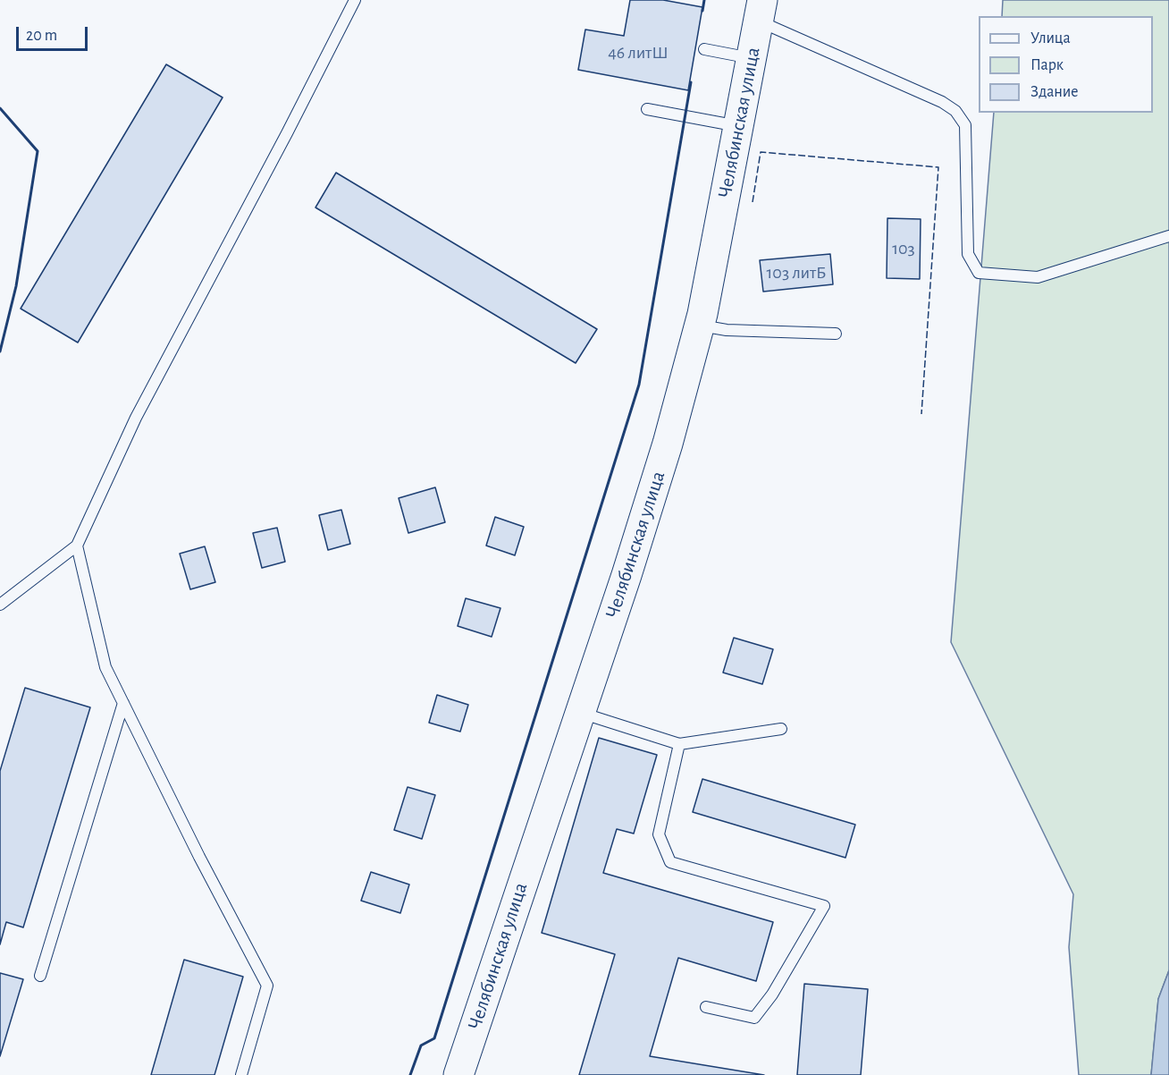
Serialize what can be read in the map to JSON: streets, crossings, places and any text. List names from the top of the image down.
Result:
{
  "streets": {
    "street": ["Челябинская улица"]
  },
  "house_numbers": ["46 литШ", "103", "103 литБ"],
  "legend": ["Улица", "Парк", "Здание"],
  "scale_bar": "20 m"
}
